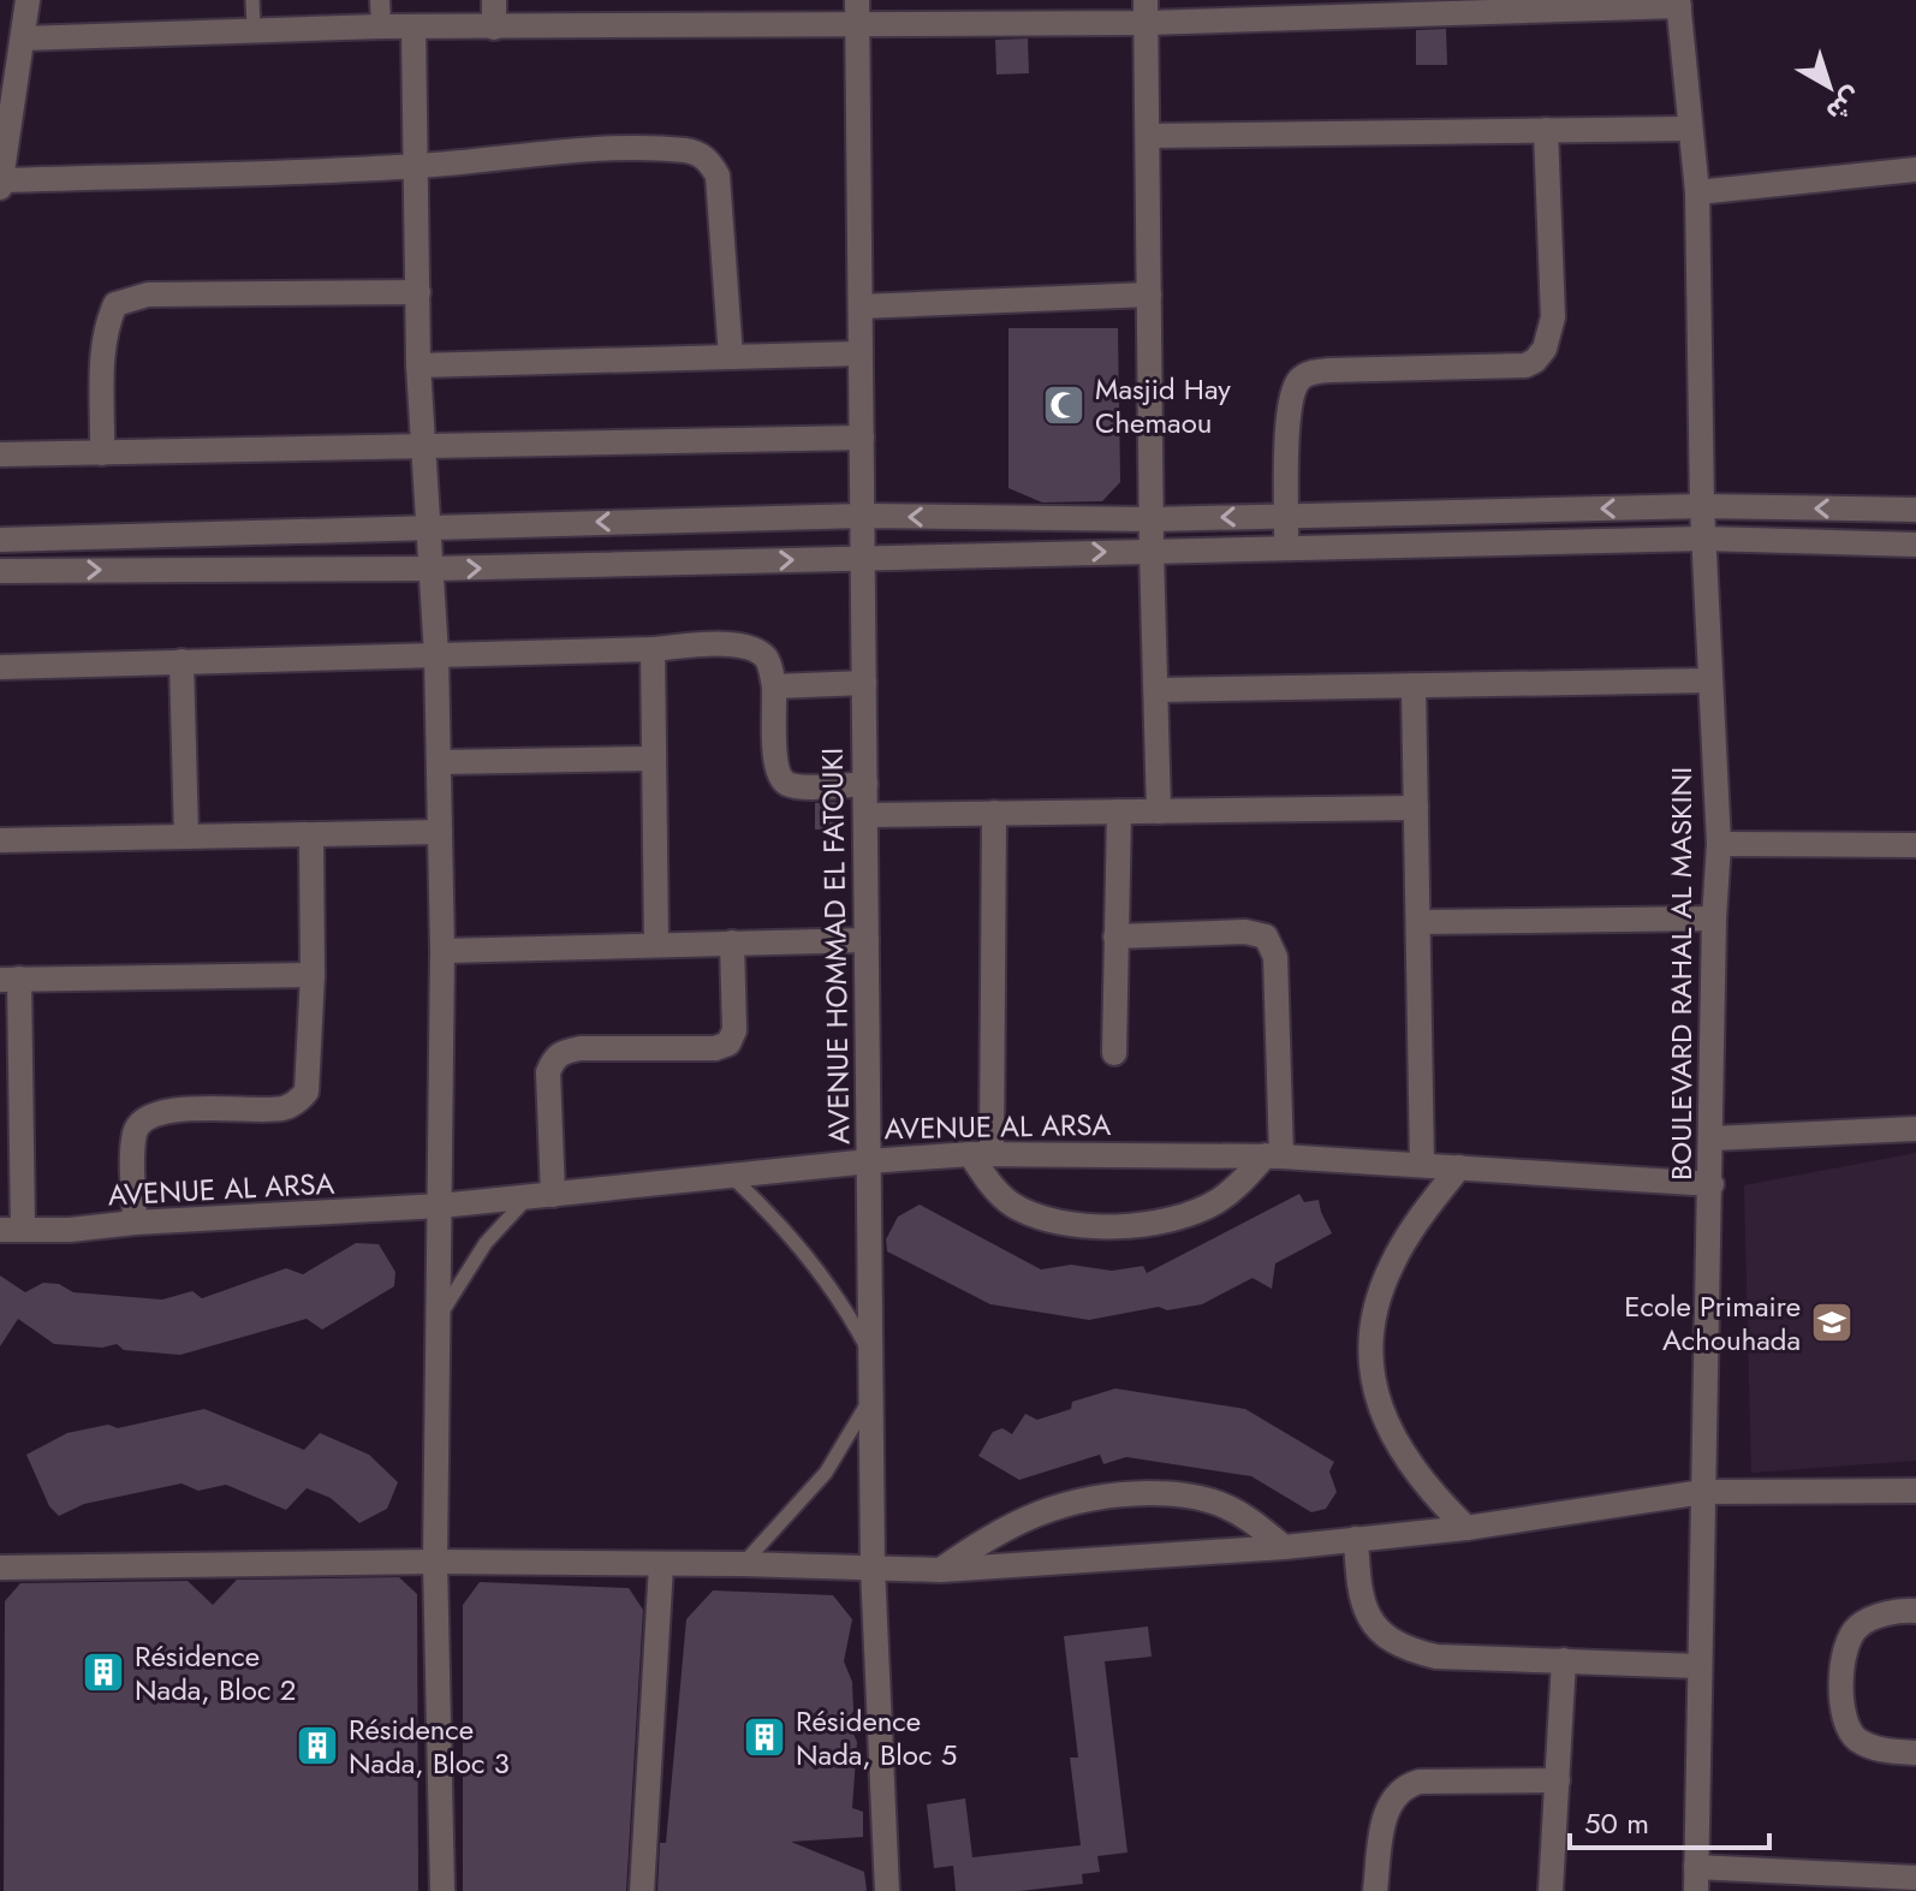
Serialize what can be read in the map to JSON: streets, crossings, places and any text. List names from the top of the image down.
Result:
{
  "streets": {
    "street": ["AVENUE HOMMAD EL FATOUKI", "BOULEVARD RAHAL AL MASKINI", "AVENUE AL ARSA"]
  },
  "crossings": [
    ["AVENUE HOMMAD EL FATOUKI", "AVENUE AL ARSA"],
    ["BOULEVARD RAHAL AL MASKINI", "AVENUE AL ARSA"]
  ],
  "places": {
    "mosque": ["Masjid Hay Chemaou"],
    "school or university": ["Ecole Primaire Achouhada"],
    "building": ["Résidence Nada, Bloc 2", "Résidence Nada, Bloc 5", "Résidence Nada, Bloc 3"]
  },
  "scale_bar": "50 m",
  "north": "bottom right"
}
